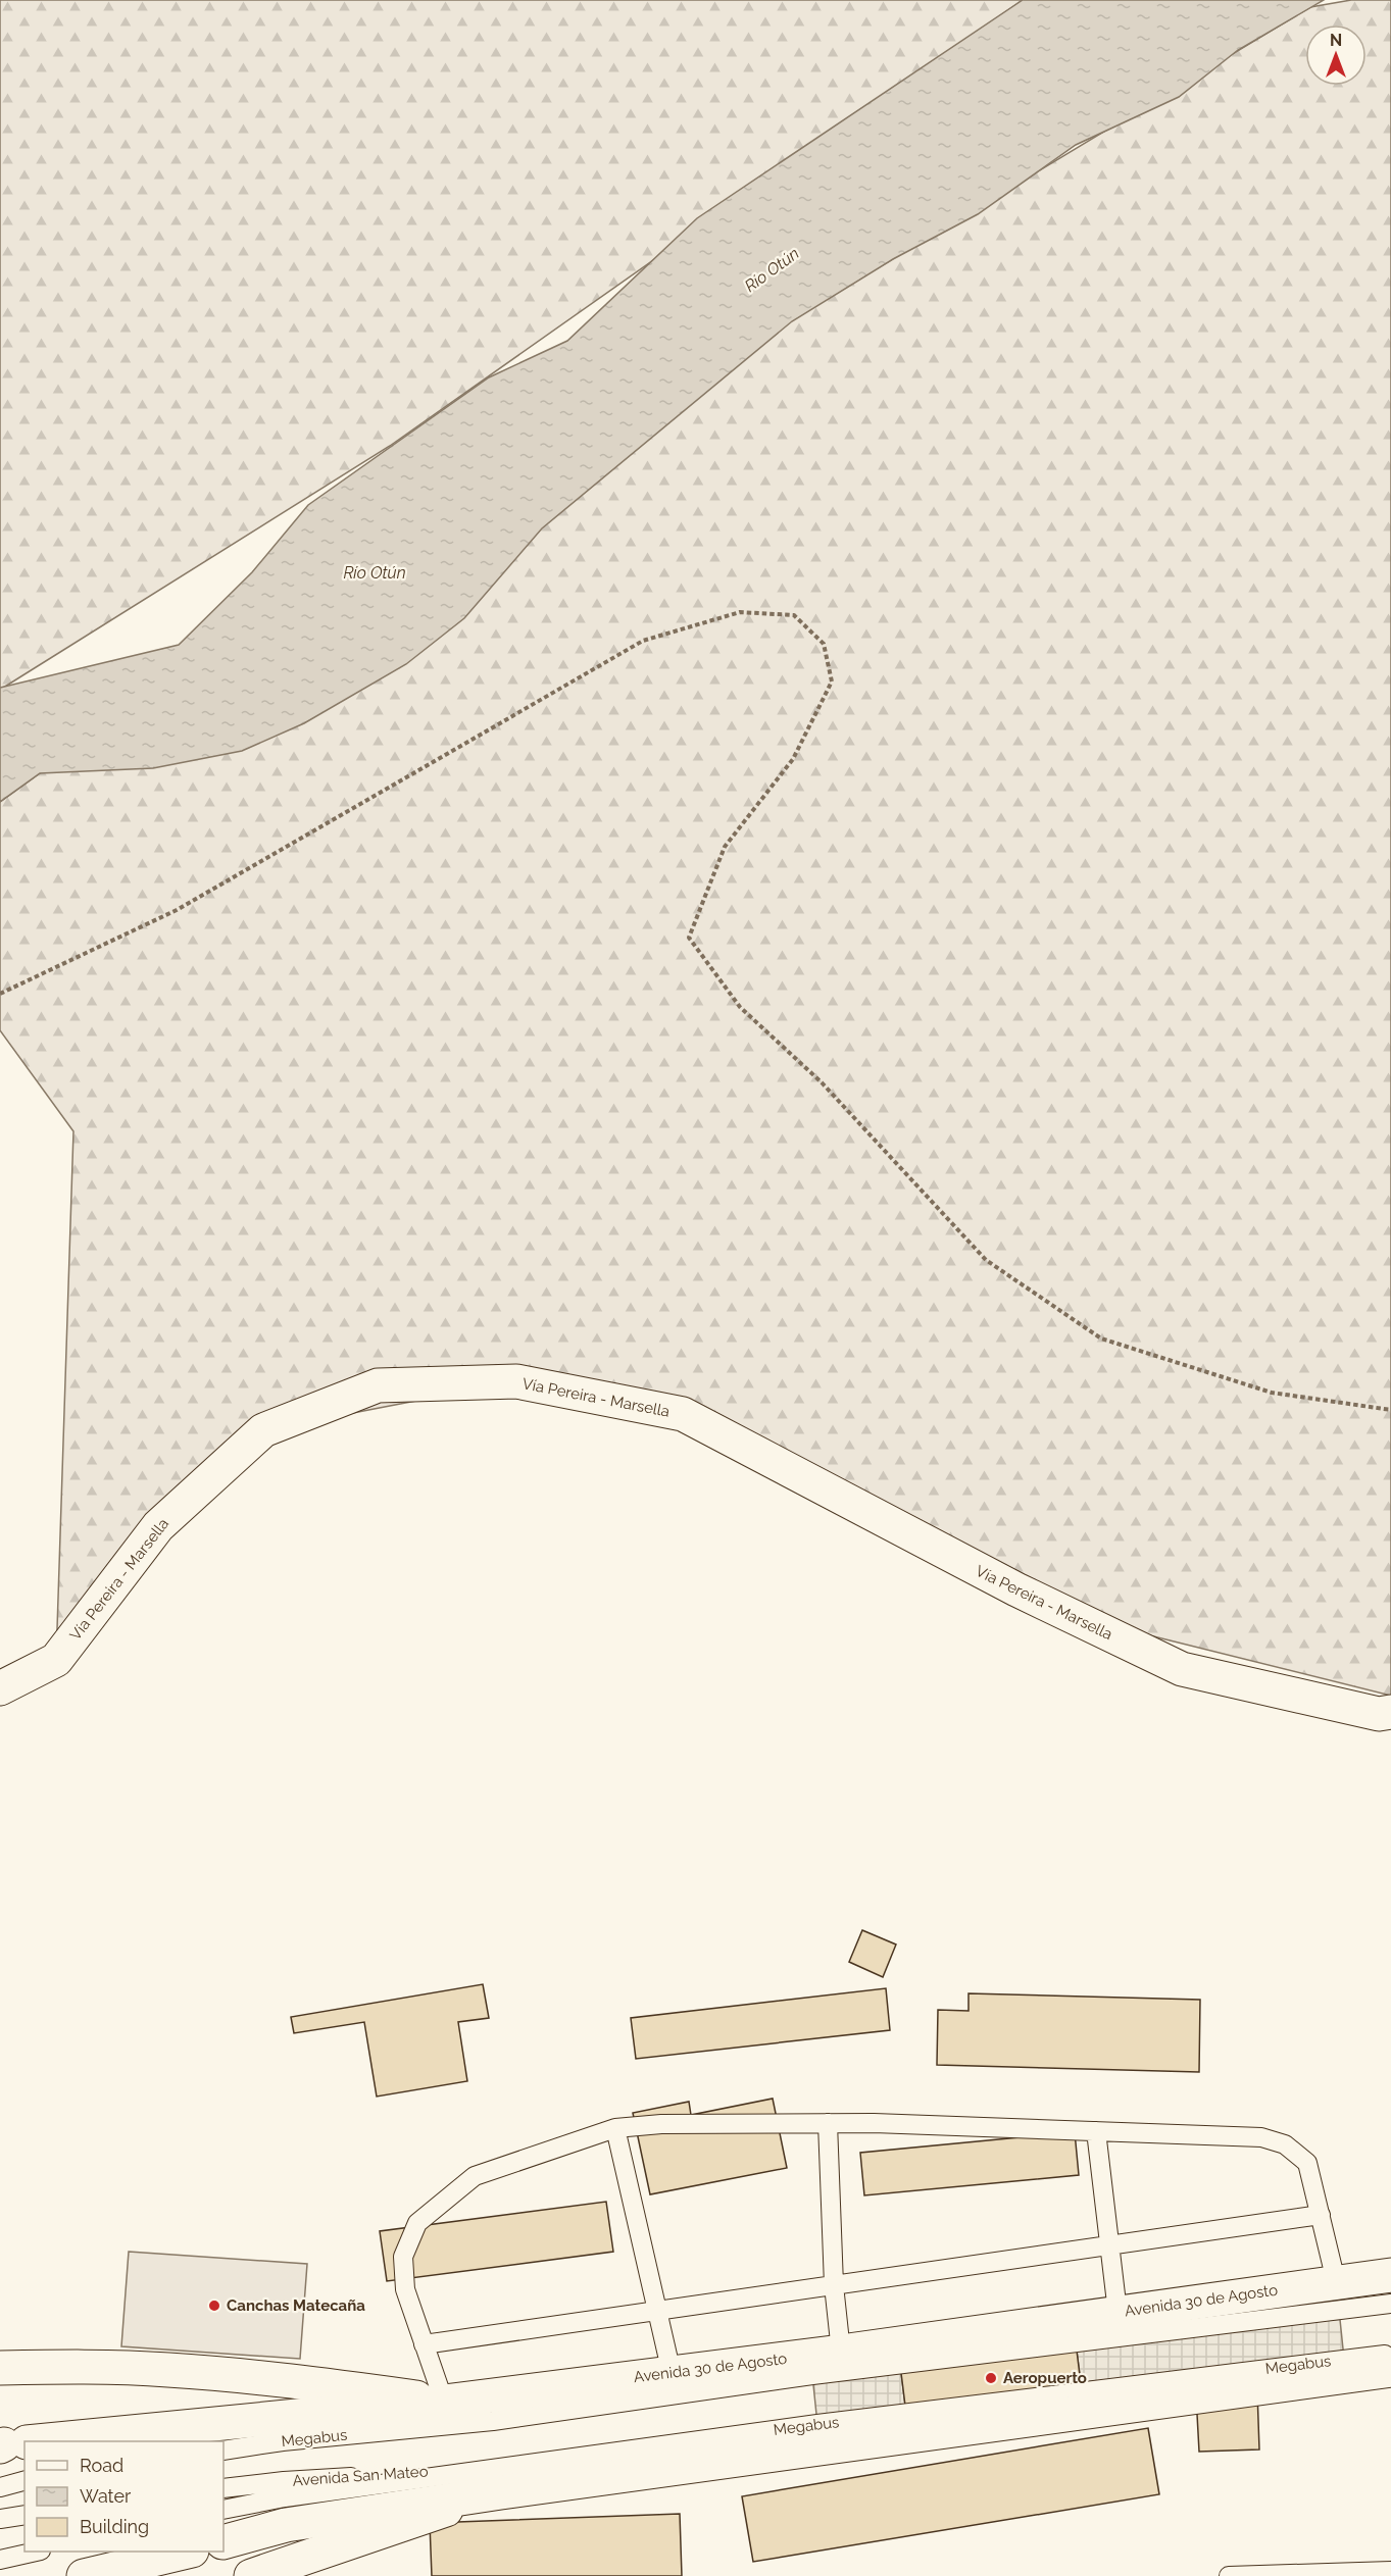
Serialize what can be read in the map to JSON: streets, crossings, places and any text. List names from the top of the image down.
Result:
{
  "streets": {
    "main road": ["Vía Pereira - Marsella", "Avenida 30 de Agosto"],
    "lane": ["Megabus", "Avenida San Mateo"]
  },
  "crossings": [
    ["Megabus", "Avenida San Mateo"]
  ],
  "water": ["Río Otún"],
  "places": ["Canchas Matecaña", "Aeropuerto"],
  "legend": ["Road", "Water", "Building"],
  "north": "top"
}
